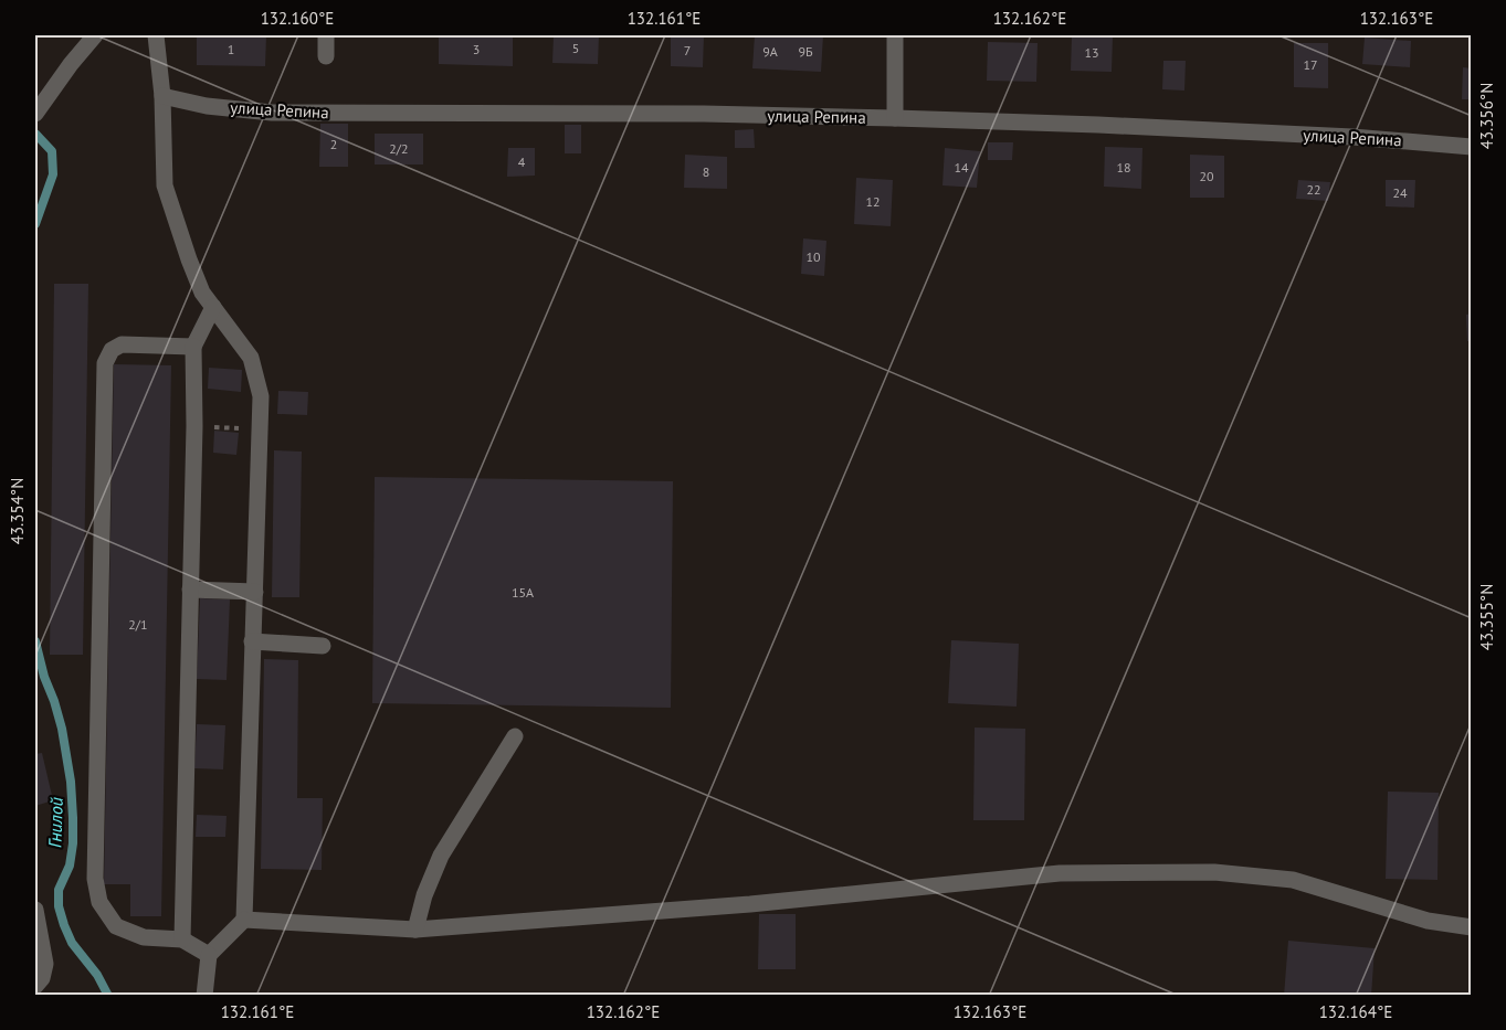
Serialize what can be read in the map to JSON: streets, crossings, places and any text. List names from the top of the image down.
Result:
{
  "streets": {
    "street": ["улица Репина"]
  },
  "water": ["Гнилой"],
  "house_numbers": [
    "5",
    "1",
    "3",
    "7",
    "9А",
    "9Б",
    "13",
    "17",
    "2",
    "2/2",
    "4",
    "14",
    "18",
    "8",
    "20",
    "22",
    "24",
    "12",
    "10",
    "15А",
    "2/1"
  ],
  "coordinates": [
    "132.160°E",
    "132.161°E",
    "132.162°E",
    "132.163°E",
    "43.356°N",
    "43.354°N",
    "43.355°N",
    "132.164°E"
  ]
}
